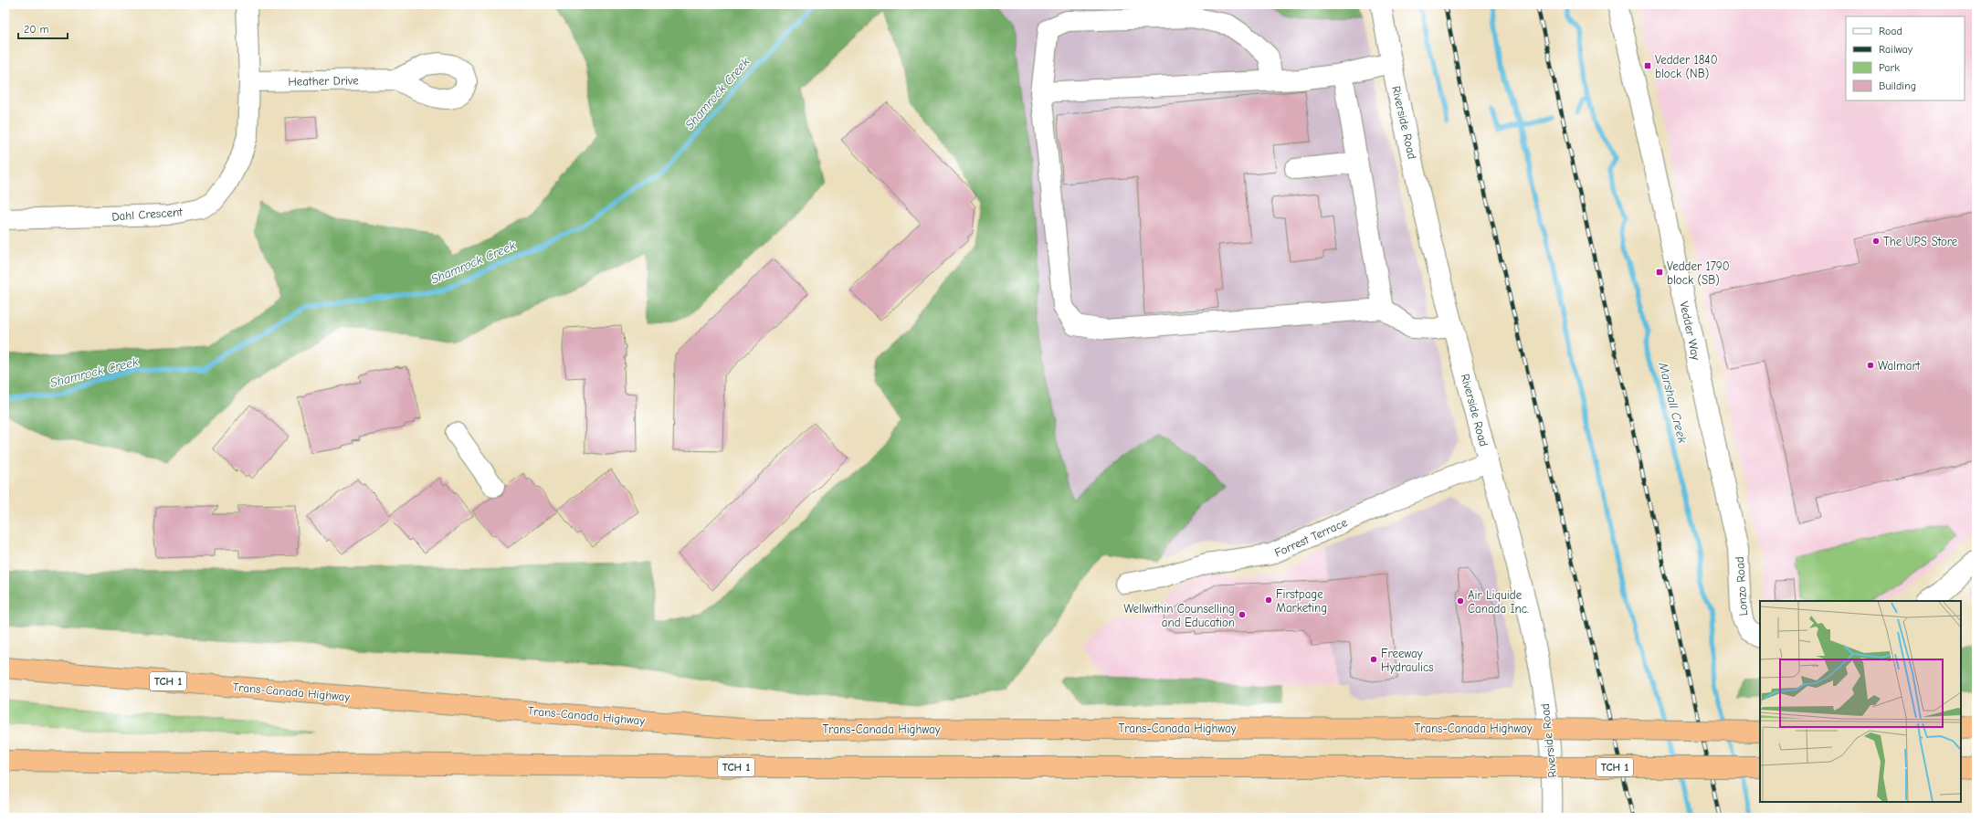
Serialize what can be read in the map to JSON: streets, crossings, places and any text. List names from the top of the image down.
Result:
{
  "streets": {
    "highway": ["TCH 1", "Trans-Canada Highway"],
    "street": [
      "Heather Drive",
      "Riverside Road",
      "Dahl Crescent",
      "Vedder Way",
      "Forrest Terrace",
      "Lonzo Road"
    ]
  },
  "crossings": [
    ["Heather Drive", "Dahl Crescent"],
    ["Riverside Road", "Forrest Terrace"],
    ["Vedder Way", "Lonzo Road"]
  ],
  "water": ["Shamrock Creek", "Marshall Creek"],
  "places": {
    "transit": ["Vedder 1840 block (NB)", "Vedder 1790 block (SB)"],
    "other": [
      "The UPS Store",
      "Walmart",
      "Firstpage Marketing",
      "Air Liquide Canada Inc.",
      "Wellwithin Counselling and Education",
      "Freeway Hydraulics"
    ]
  },
  "legend": [
    "Road",
    "Railway",
    "Park",
    "Building"
  ],
  "scale_bar": "20 m"
}
